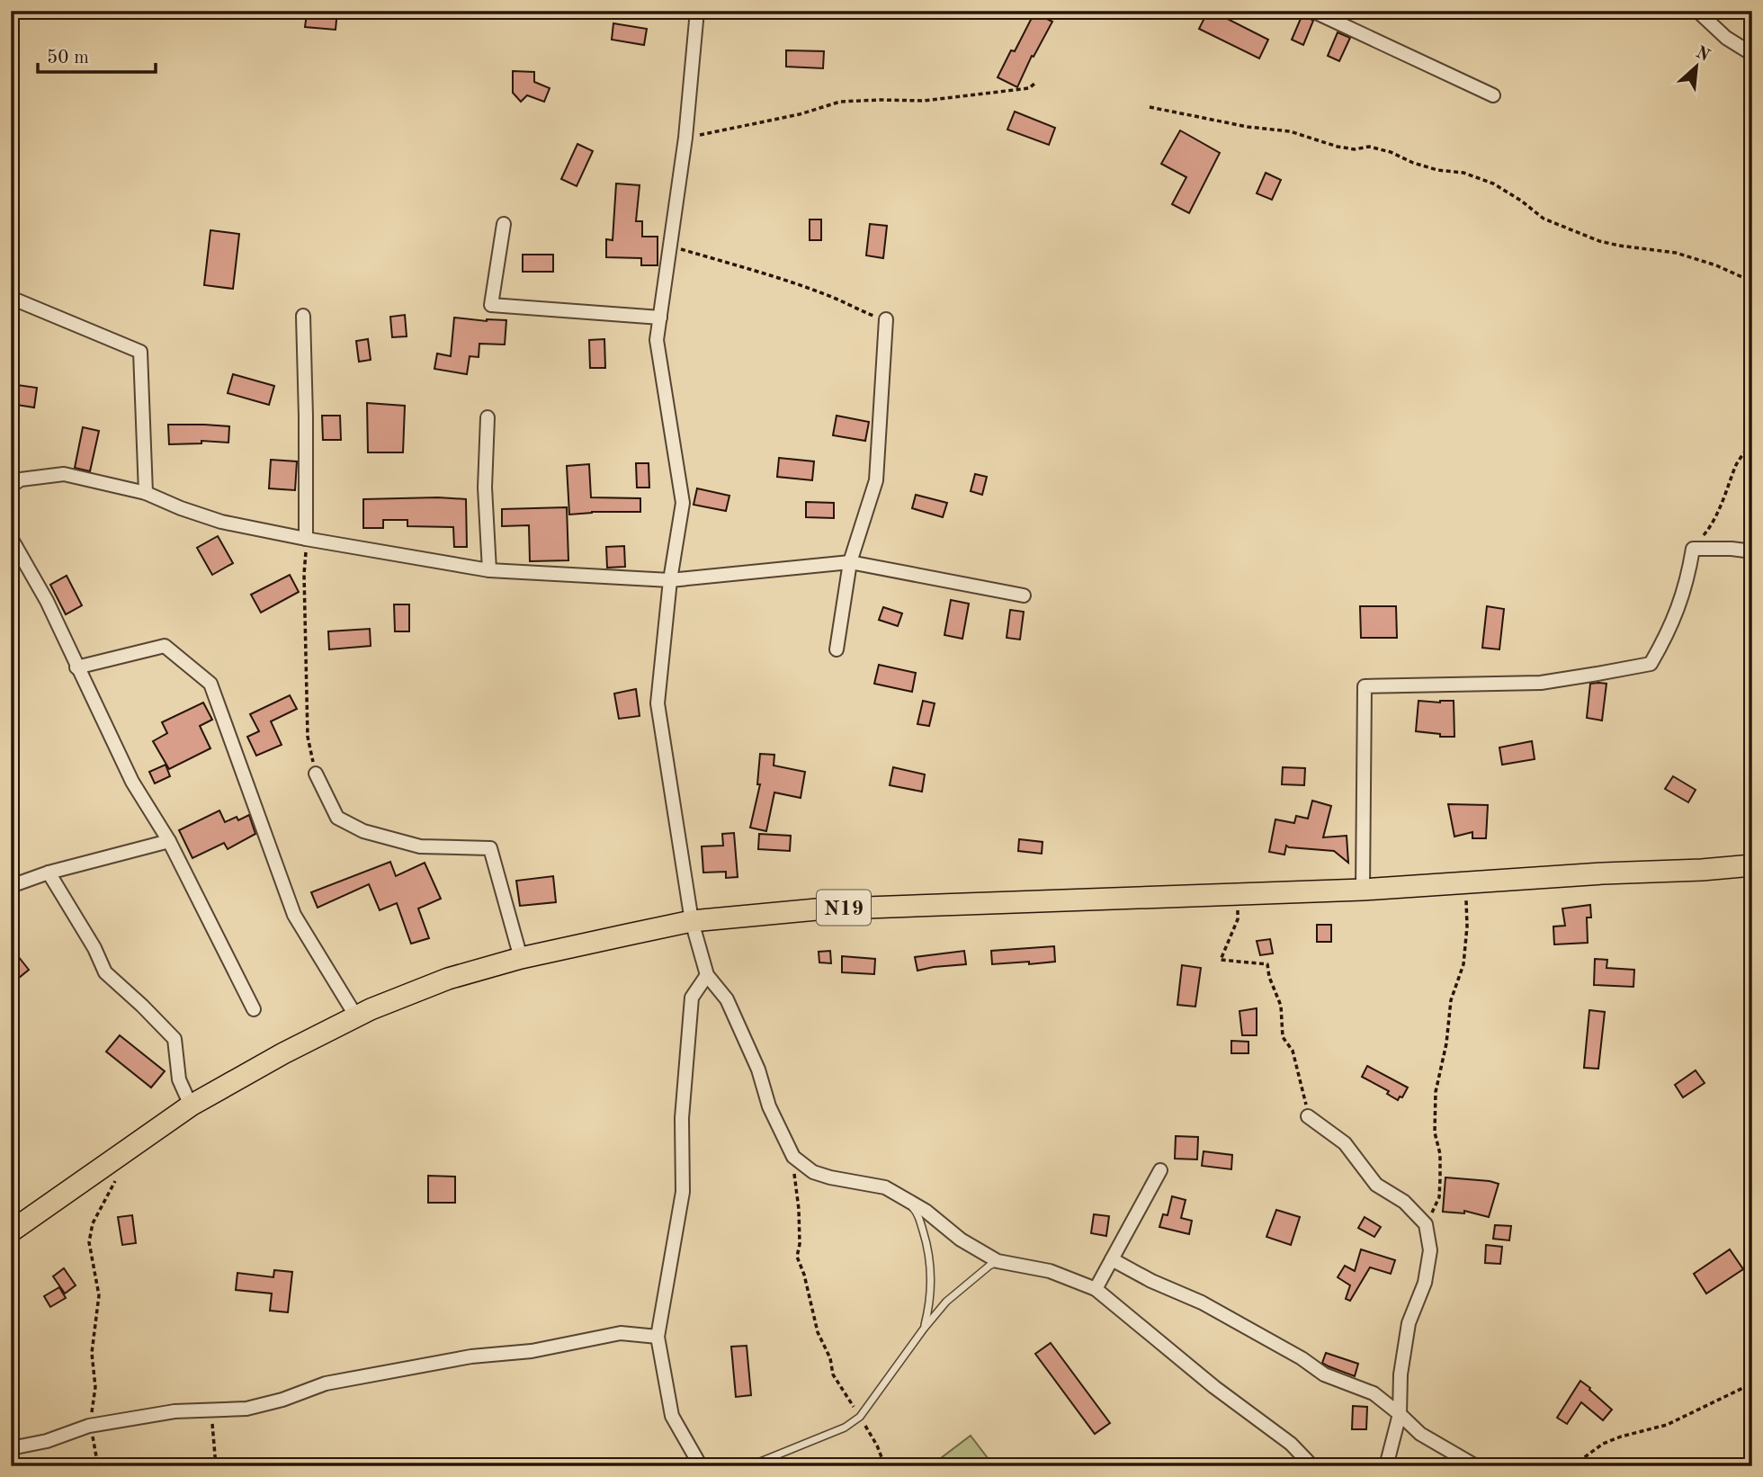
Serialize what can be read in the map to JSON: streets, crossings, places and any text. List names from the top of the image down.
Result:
{
  "streets": {
    "main road": ["N19"]
  },
  "scale_bar": "50 m",
  "north": "top right"
}
